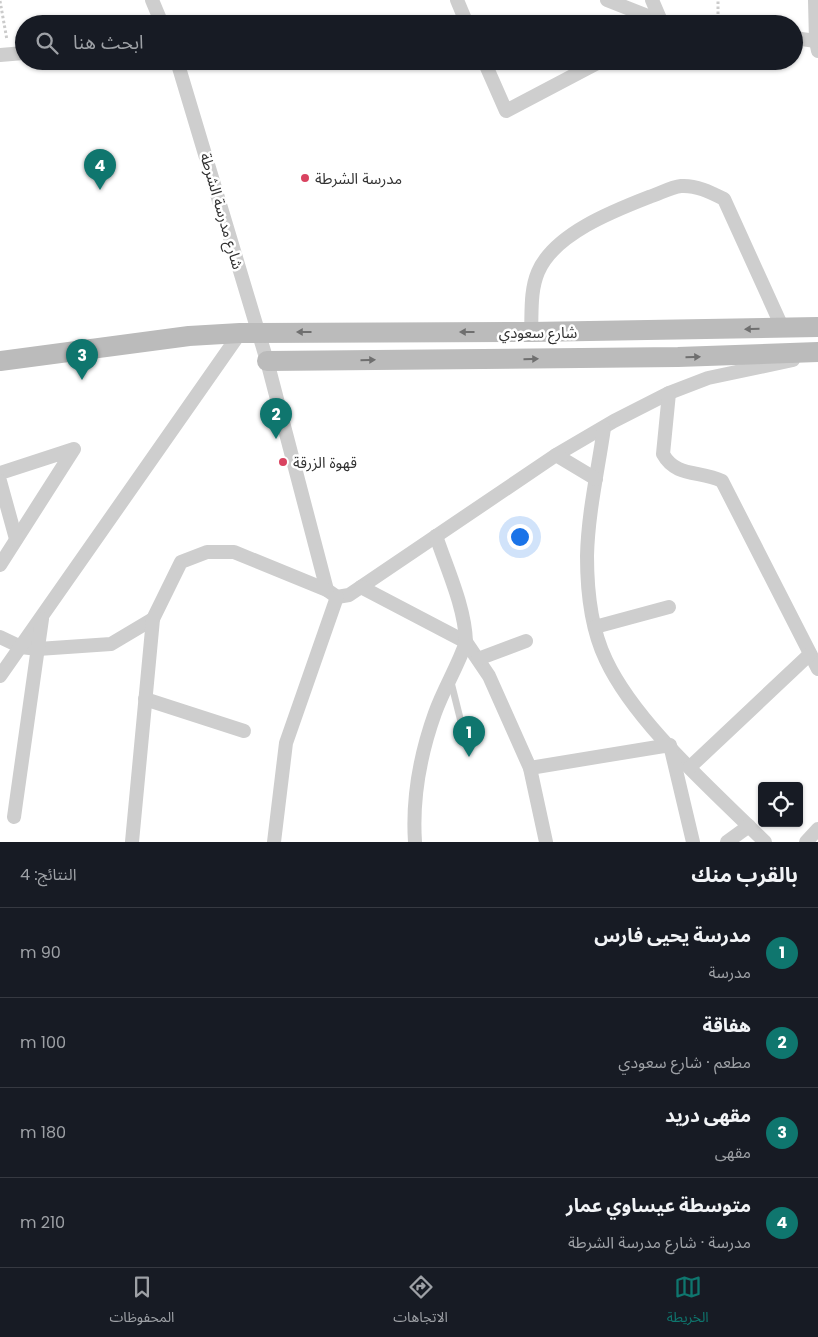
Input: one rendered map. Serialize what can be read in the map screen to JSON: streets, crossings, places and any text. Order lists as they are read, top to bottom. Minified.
{"streets":{"main road":["شارع سعودي"],"street":["شارع مدرسة الشرطة"]},"crossings":[["شارع مدرسة الشرطة","شارع سعودي"]],"places":["مدرسة الشرطة","قهوة الزرقة"],"page":{"search":"ابحث هنا","pins":["4","3","2","1"],"heading":["بالقرب منك","النتائج: 4"],"list":[{"mark":"1","name":"مدرسة يحيى فارس","note":"مدرسة","value":"90 m"},{"mark":"2","name":"هفاقة","note":"مطعم · شارع سعودي","value":"100 m"},{"mark":"3","name":"مقهى دريد","note":"مقهى","value":"180 m"},{"mark":"4","name":"متوسطة عيساوي عمار","note":"مدرسة · شارع مدرسة الشرطة","value":"210 m"}],"nav":["الخريطة","الاتجاهات","المحفوظات"]}}
